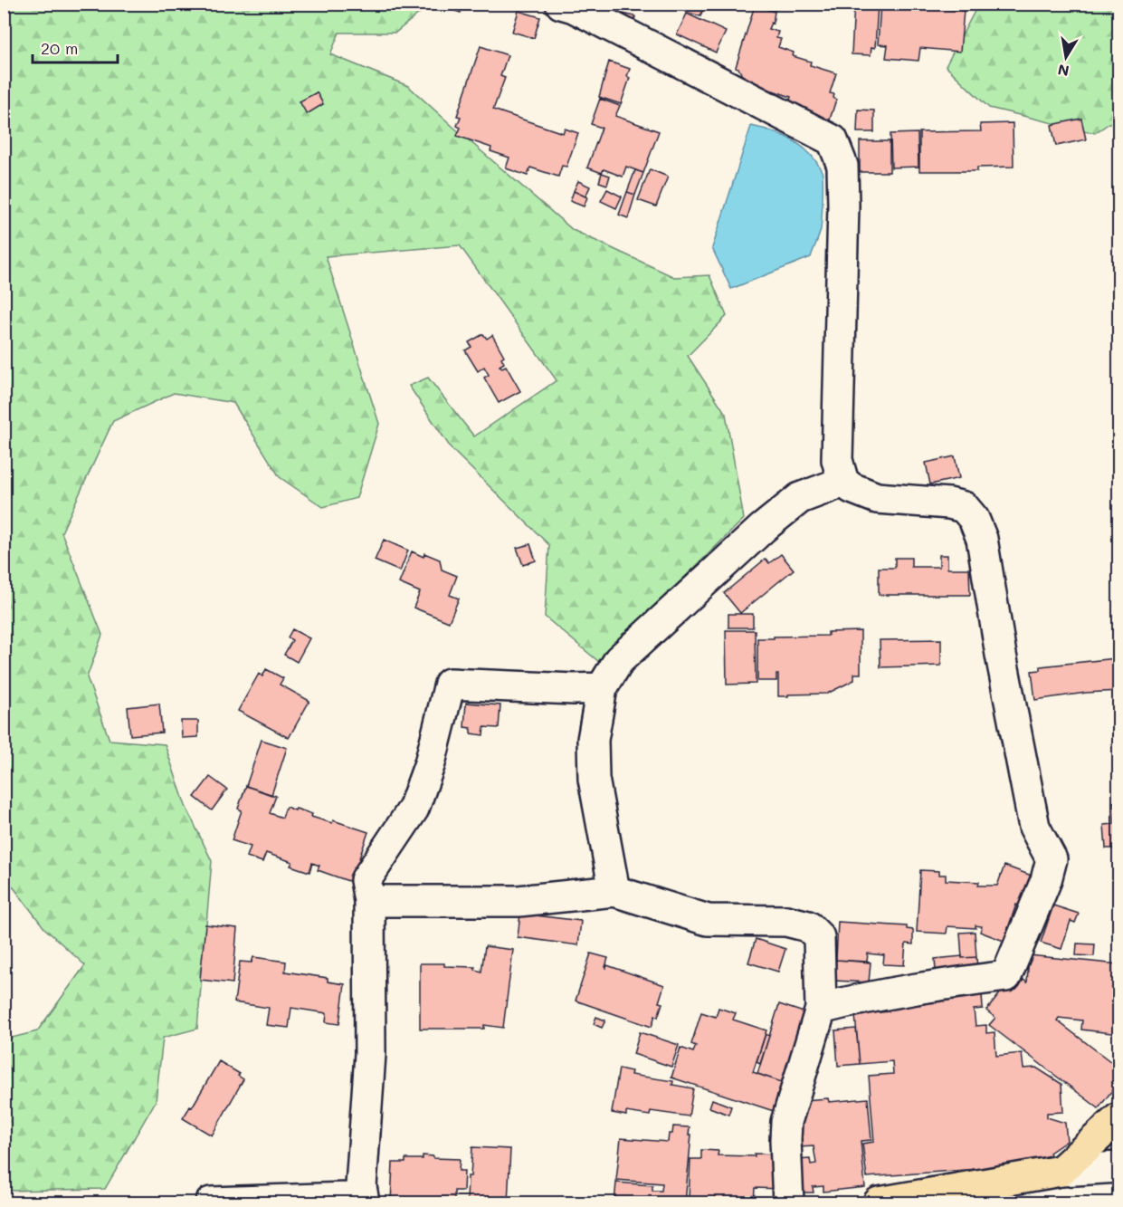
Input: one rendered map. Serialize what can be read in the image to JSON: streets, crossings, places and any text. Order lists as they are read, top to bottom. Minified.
{"scale_bar":"20 m","north":"bottom"}
